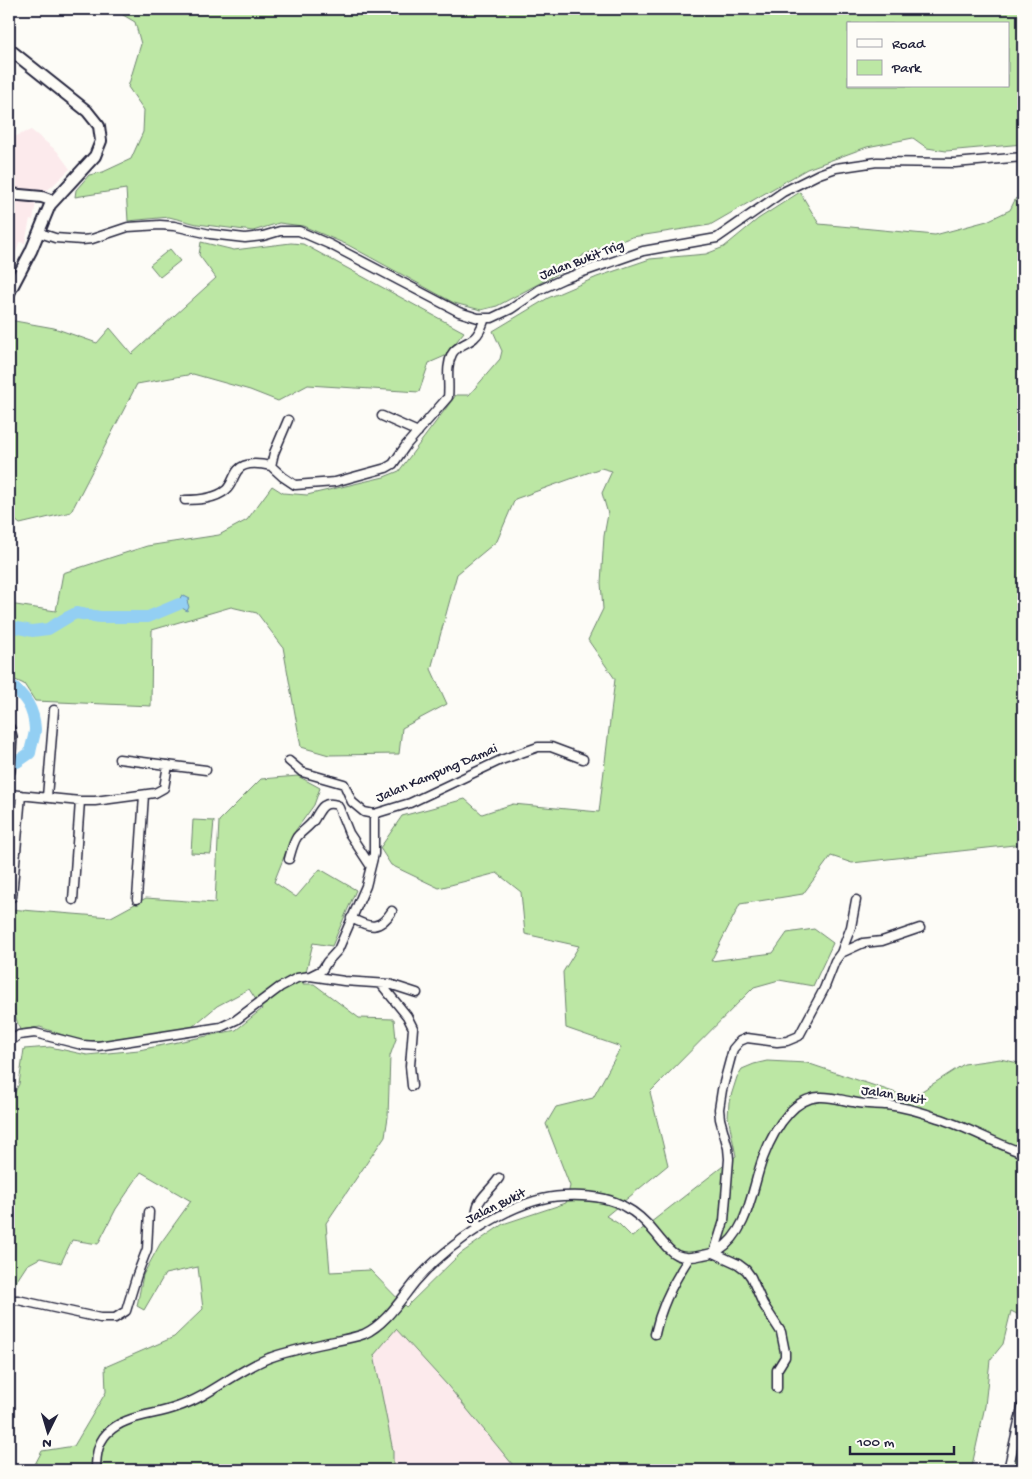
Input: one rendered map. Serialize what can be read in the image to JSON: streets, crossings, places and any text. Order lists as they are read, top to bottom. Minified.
{"streets":{"street":["Jalan Bukit Trig","Jalan Kampung Damai","Jalan Bukit"]},"legend":["Road","Park"],"scale_bar":"100 m","north":"bottom"}
